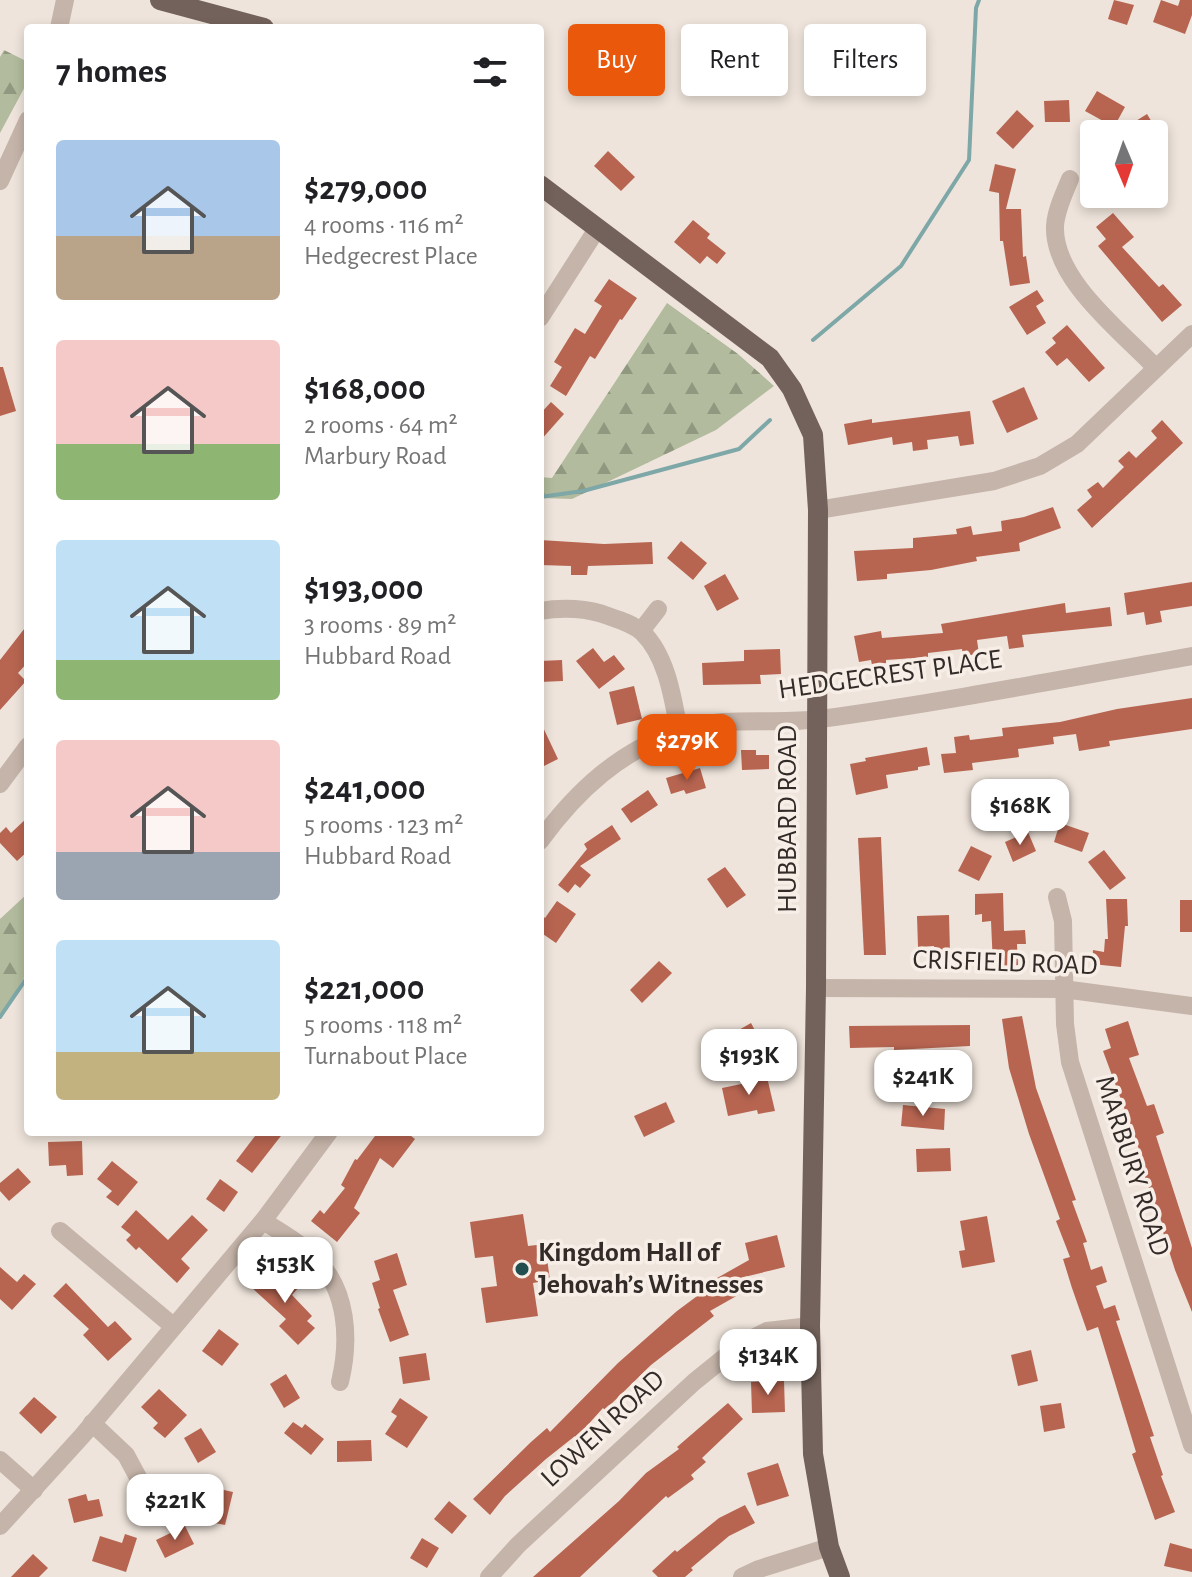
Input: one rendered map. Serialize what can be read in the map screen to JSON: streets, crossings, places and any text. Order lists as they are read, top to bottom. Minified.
{"streets":{"main road":["HUBBARD ROAD"],"street":["HEDGECREST PLACE","CRISFIELD ROAD","MARBURY ROAD","LOWEN ROAD"]},"crossings":[["HEDGECREST PLACE","HUBBARD ROAD"],["HUBBARD ROAD","CRISFIELD ROAD"],["HUBBARD ROAD","LOWEN ROAD"],["CRISFIELD ROAD","MARBURY ROAD"]],"places":["Kingdom Hall of Jehovah’s Witnesses"],"north":"bottom","page":{"chip":["Buy","Rent","Filters"],"heading":"7 homes","list":[{"name":"$279,000","note":"4 rooms · 116 m² · Hedgecrest Place"},{"name":"$168,000","note":"2 rooms · 64 m² · Marbury Road"},{"name":"$193,000","note":"3 rooms · 89 m² · Hubbard Road"},{"name":"$241,000","note":"5 rooms · 123 m² · Hubbard Road"},{"name":"$221,000","note":"5 rooms · 118 m² · Turnabout Place"}],"price":["$279K","$168K","$193K","$241K","$153K","$134K","$221K"]}}
